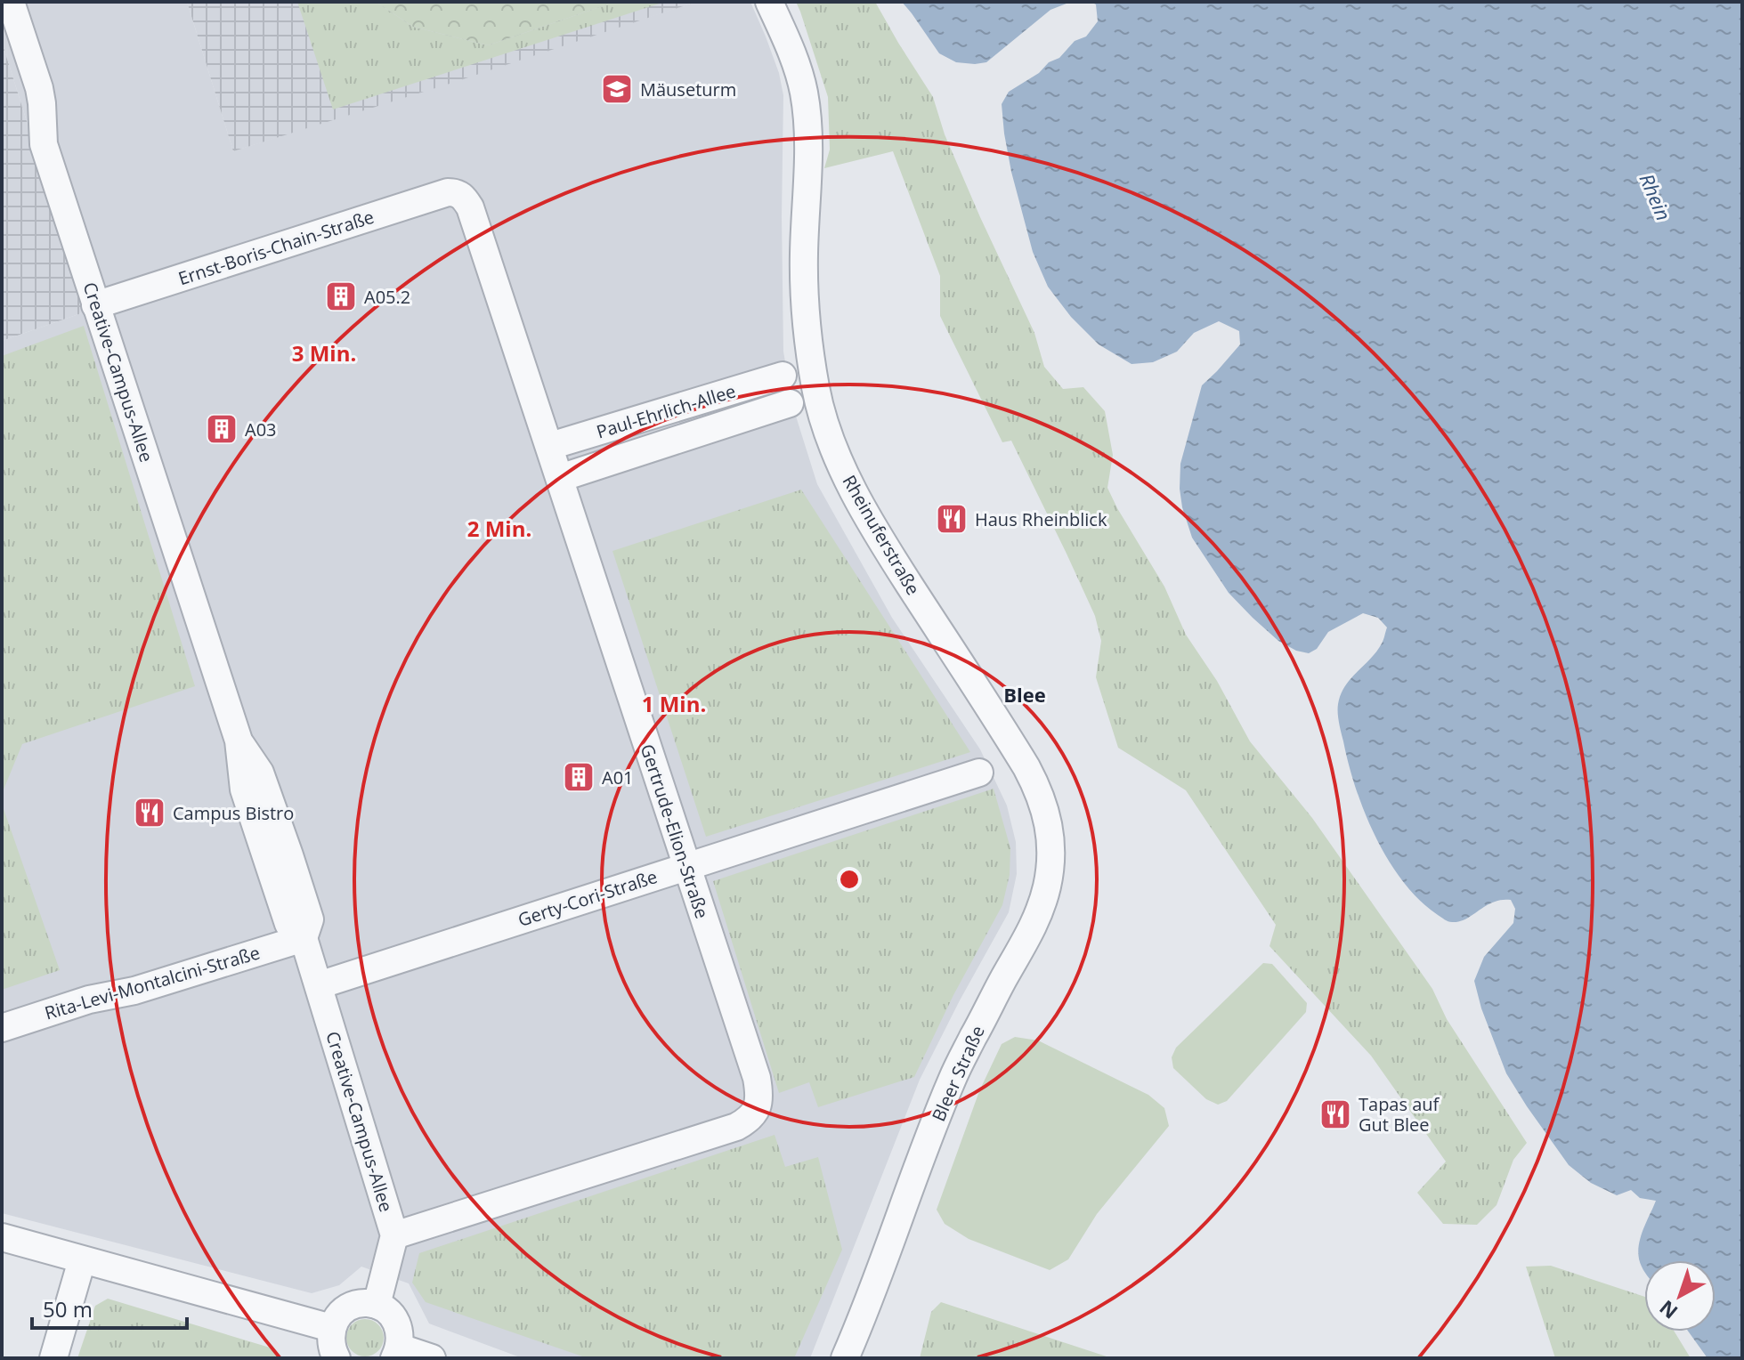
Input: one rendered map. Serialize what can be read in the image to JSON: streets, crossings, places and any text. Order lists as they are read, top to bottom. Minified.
{"streets":{"street":["Ernst-Boris-Chain-Straße","Creative-Campus-Allee","Paul-Ehrlich-Allee","Rheinuferstraße","Gertrude-Elion-Straße","Gerty-Cori-Straße","Rita-Levi-Montalcini-Straße","Bleer Straße"]},"crossings":[["Ernst-Boris-Chain-Straße","Creative-Campus-Allee"],["Ernst-Boris-Chain-Straße","Gertrude-Elion-Straße"],["Creative-Campus-Allee","Gertrude-Elion-Straße"],["Creative-Campus-Allee","Gerty-Cori-Straße"],["Creative-Campus-Allee","Rita-Levi-Montalcini-Straße"],["Paul-Ehrlich-Allee","Gertrude-Elion-Straße"],["Rheinuferstraße","Bleer Straße"],["Gertrude-Elion-Straße","Gerty-Cori-Straße"]],"districts":["Blee"],"water":["Rhein"],"places":{"school or university":["Mäuseturm"],"building":["A05.2","A03","A01"],"restaurant":["Haus Rheinblick","Campus Bistro","Tapas auf Gut Blee"]},"scale_bar":"50 m","north":"bottom left","rings":["3 Min.","2 Min.","1 Min."]}
